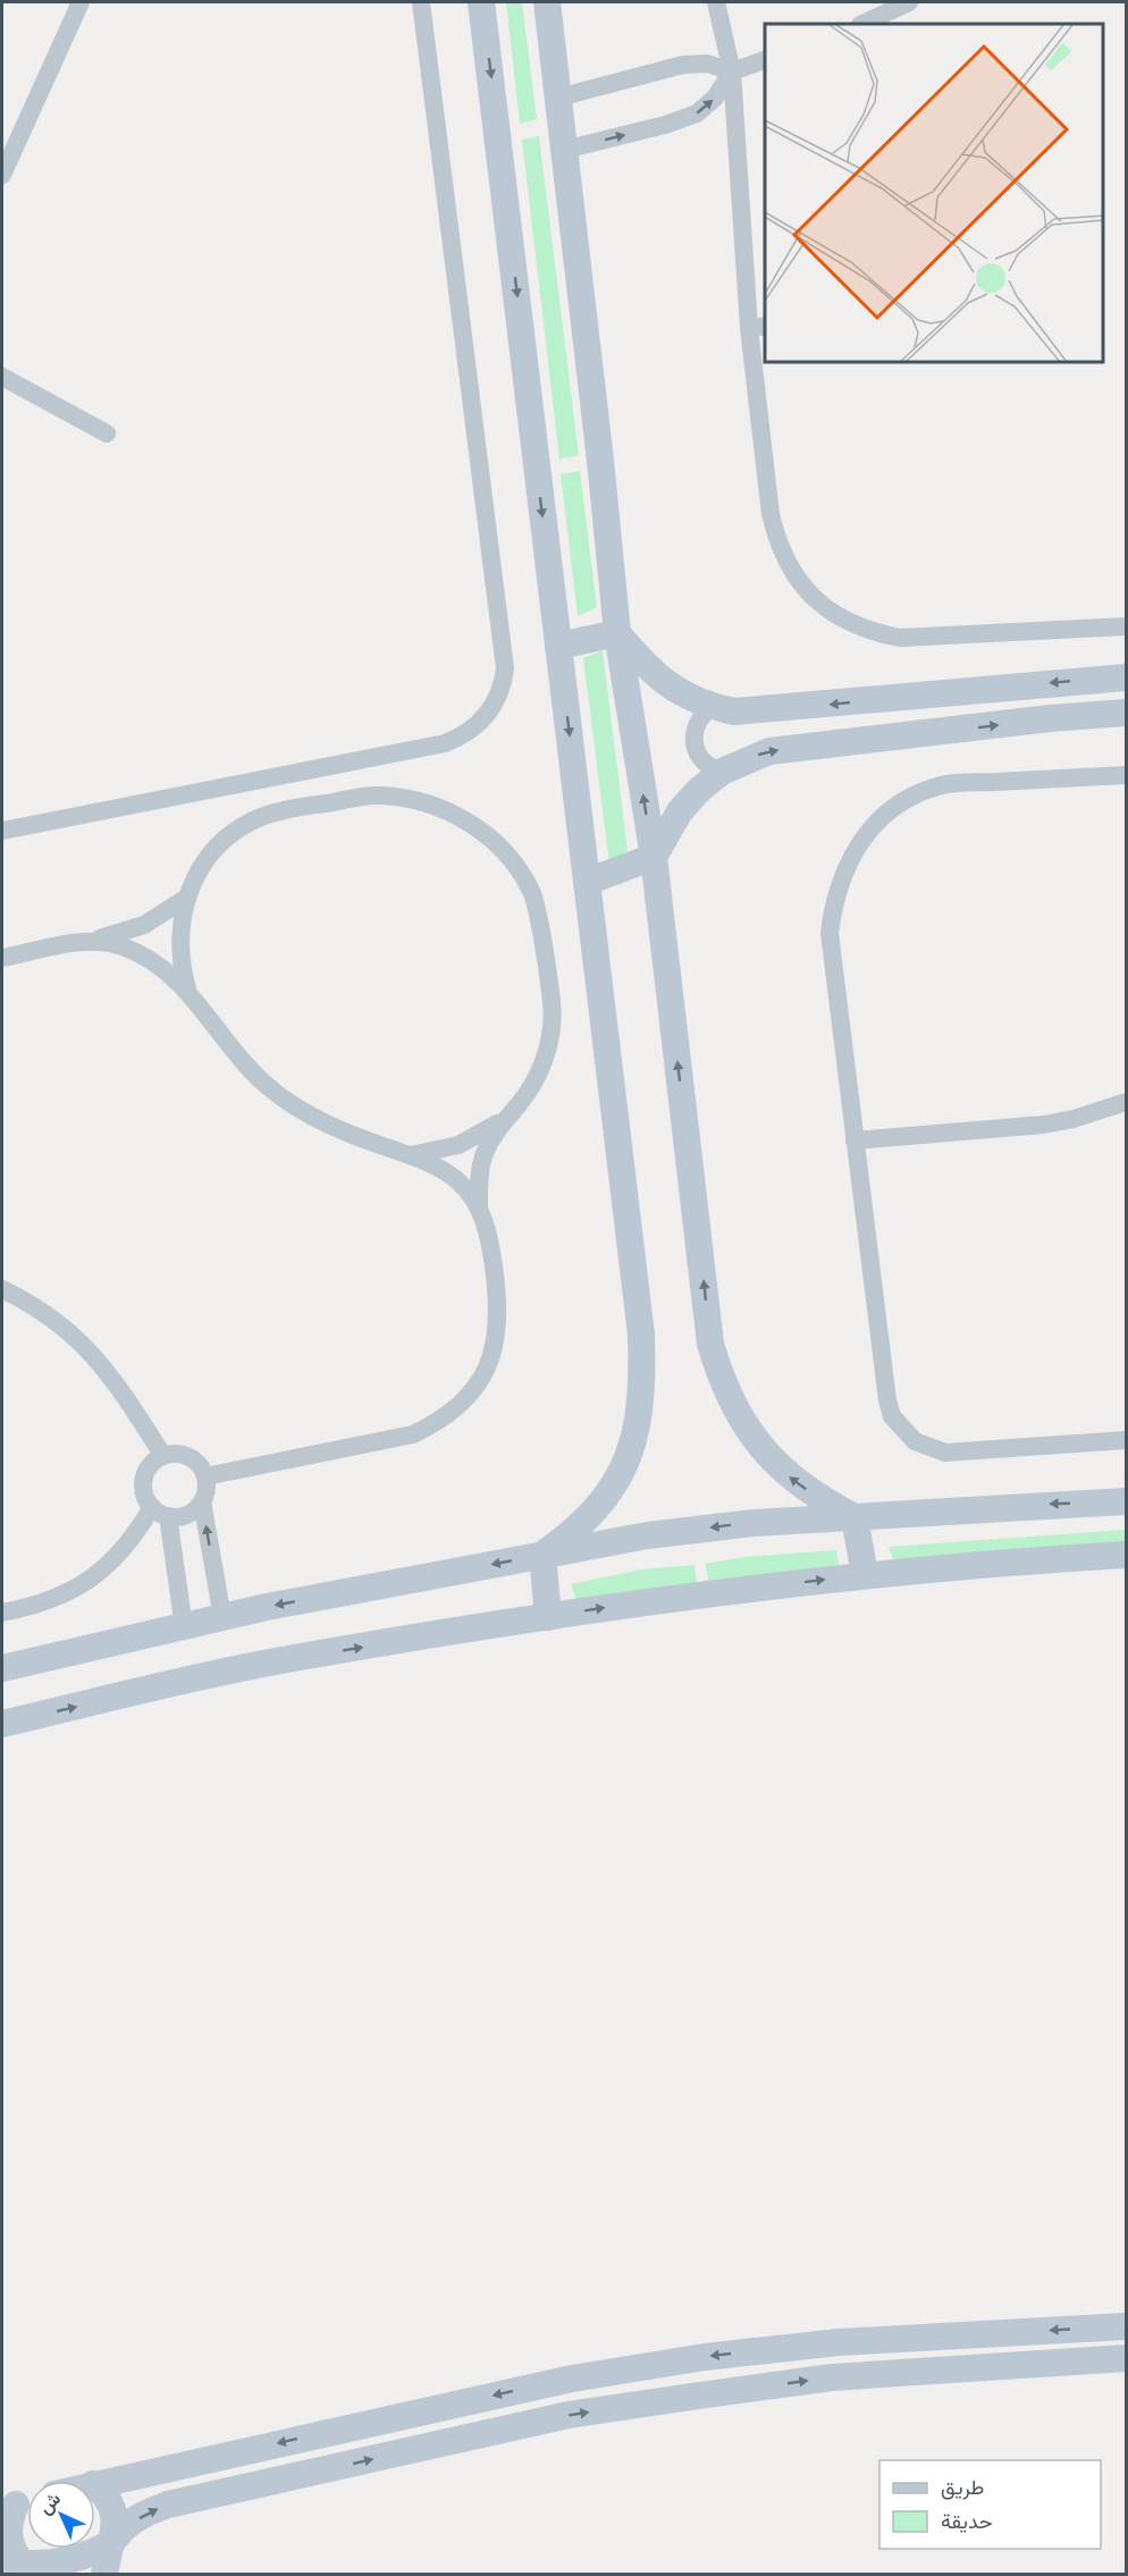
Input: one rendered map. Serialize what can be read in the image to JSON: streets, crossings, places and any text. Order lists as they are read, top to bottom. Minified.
{"legend":["طريق","حديقة"],"north":"top left"}
